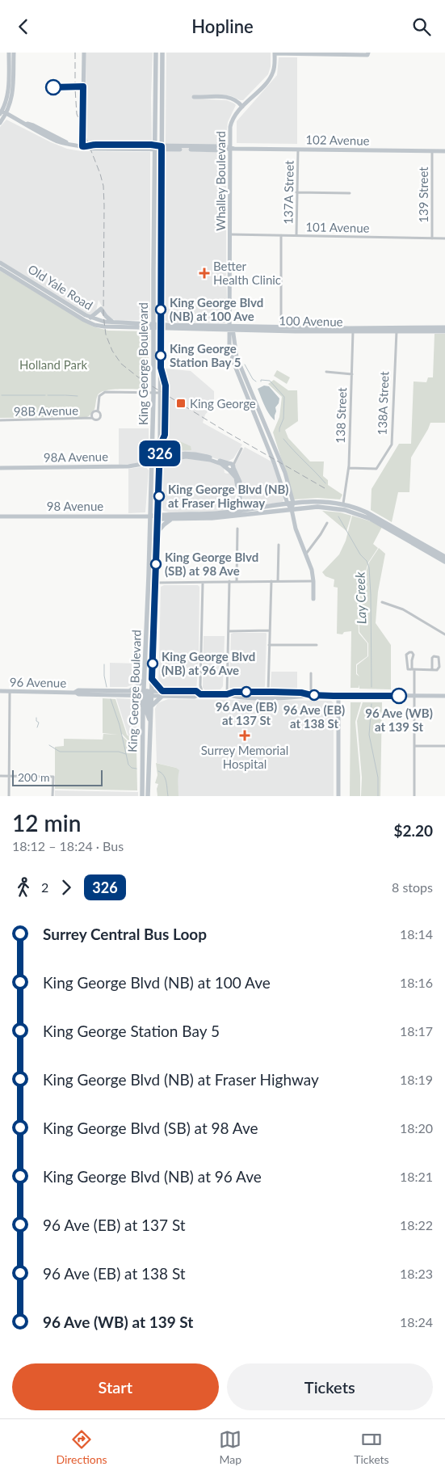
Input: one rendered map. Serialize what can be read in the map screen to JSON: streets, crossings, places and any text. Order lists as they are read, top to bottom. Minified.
{"streets":{"main road":["102 Avenue","Whalley Boulevard","Old Yale Road","100 Avenue","King George Boulevard","98A Avenue","98 Avenue","96 Avenue"],"street":["137A Street","139 Street","101 Avenue","138A Street","98B Avenue","138 Street"]},"crossings":[["102 Avenue","Whalley Boulevard"],["102 Avenue","137A Street"],["102 Avenue","139 Street"],["102 Avenue","King George Boulevard"],["Whalley Boulevard","101 Avenue"],["Whalley Boulevard","100 Avenue"],["137A Street","101 Avenue"],["137A Street","100 Avenue"],["139 Street","101 Avenue"],["Old Yale Road","100 Avenue"],["Old Yale Road","King George Boulevard"],["100 Avenue","King George Boulevard"],["100 Avenue","138A Street"],["100 Avenue","138 Street"],["King George Boulevard","98A Avenue"],["King George Boulevard","98 Avenue"],["King George Boulevard","96 Avenue"],["138A Street","138 Street"]],"water":["Lay Creek"],"parks":["Holland Park"],"places":{"health":["Better Health Clinic","Surrey Memorial Hospital"],"other":["King George Blvd (NB) at 100 Ave","King George Station Bay 5","King George Blvd (NB) at Fraser Highway","King George Blvd (SB) at 98 Ave","King George Blvd (NB) at 96 Ave","96 Ave (EB) at 137 St","96 Ave (EB) at 138 St","96 Ave (WB) at 139 St"],"transit":["King George"]},"lines":["bus line 326"],"scale_bar":"200 m","page":{"header":"Hopline","on_map":"326","scale":"200 m","heading":["12 min","18:12 – 18:24 · Bus","$2.20"],"legs":["2","326","8 stops"],"list":[{"name":"Surrey Central Bus Loop","value":"18:14"},{"name":"King George Blvd (NB) at 100 Ave","value":"18:16"},{"name":"King George Station Bay 5","value":"18:17"},{"name":"King George Blvd (NB) at Fraser Highway","value":"18:19"},{"name":"King George Blvd (SB) at 98 Ave","value":"18:20"},{"name":"King George Blvd (NB) at 96 Ave","value":"18:21"},{"name":"96 Ave (EB) at 137 St","value":"18:22"},{"name":"96 Ave (EB) at 138 St","value":"18:23"},{"name":"96 Ave (WB) at 139 St","value":"18:24"}],"buttons":["Start","Tickets"],"tabs":["Directions","Map","Tickets"]}}
